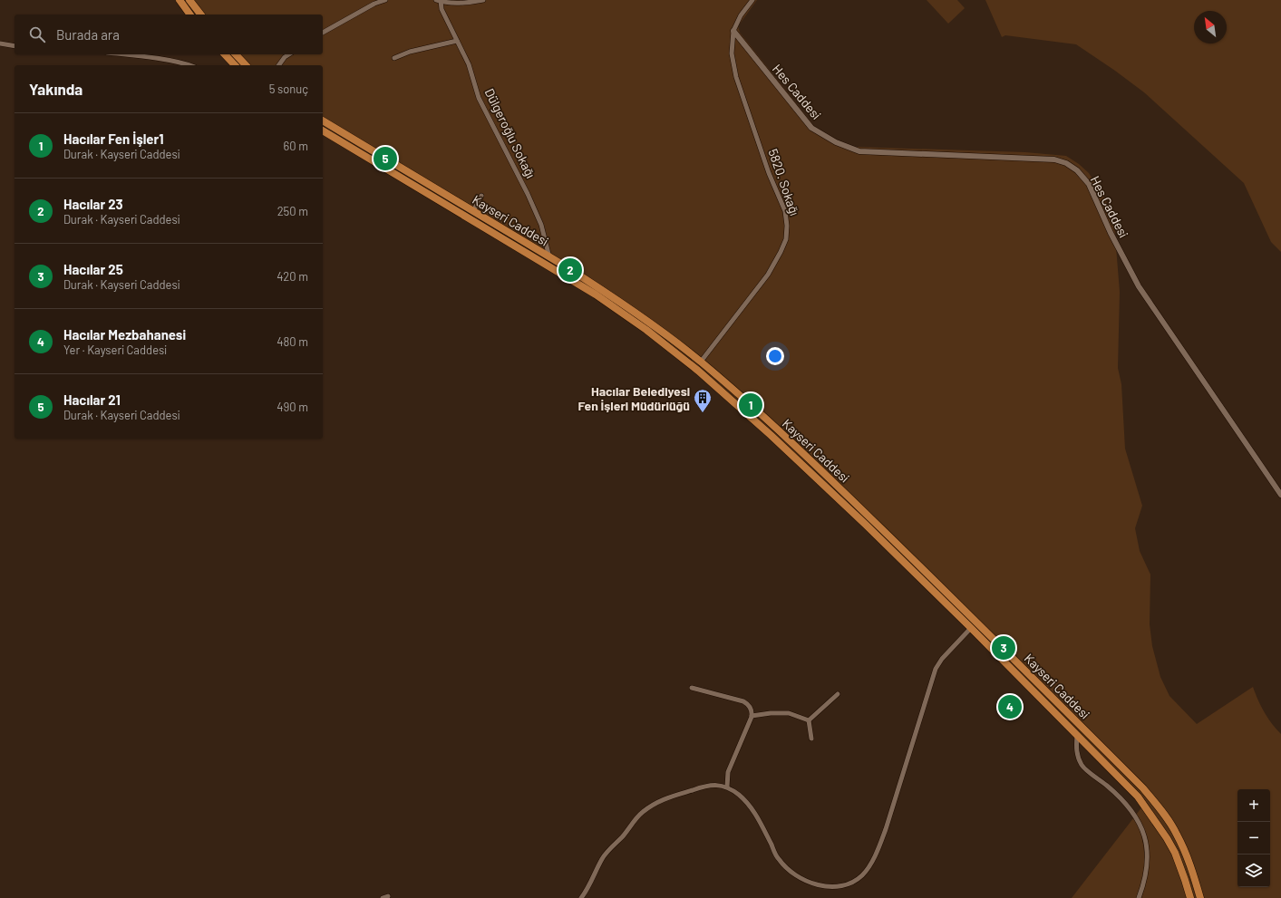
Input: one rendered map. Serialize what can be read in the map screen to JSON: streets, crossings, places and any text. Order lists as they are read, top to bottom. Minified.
{"streets":{"main road":["Kayseri Caddesi"],"street":["Hes Caddesi","Dülgeroğlu Sokağı","5820. Sokağı"]},"crossings":[["Hes Caddesi","5820. Sokağı"],["Dülgeroğlu Sokağı","Kayseri Caddesi"],["5820. Sokağı","Kayseri Caddesi"]],"places":{"building":["Hacılar Belediyesi Fen İşleri Müdürlüğü"]},"north":"top left","page":{"search":"Burada ara","heading":["Yakında","5 sonuç"],"list":[{"mark":"1","name":"Hacılar Fen İşler1","note":"Durak · Kayseri Caddesi","value":"60 m"},{"mark":"2","name":"Hacılar 23","note":"Durak · Kayseri Caddesi","value":"250 m"},{"mark":"3","name":"Hacılar 25","note":"Durak · Kayseri Caddesi","value":"420 m"},{"mark":"4","name":"Hacılar Mezbahanesi","note":"Yer · Kayseri Caddesi","value":"480 m"},{"mark":"5","name":"Hacılar 21","note":"Durak · Kayseri Caddesi","value":"490 m"}],"pins":["5","2","1","3","4"],"map_buttons":["+","−"]}}
